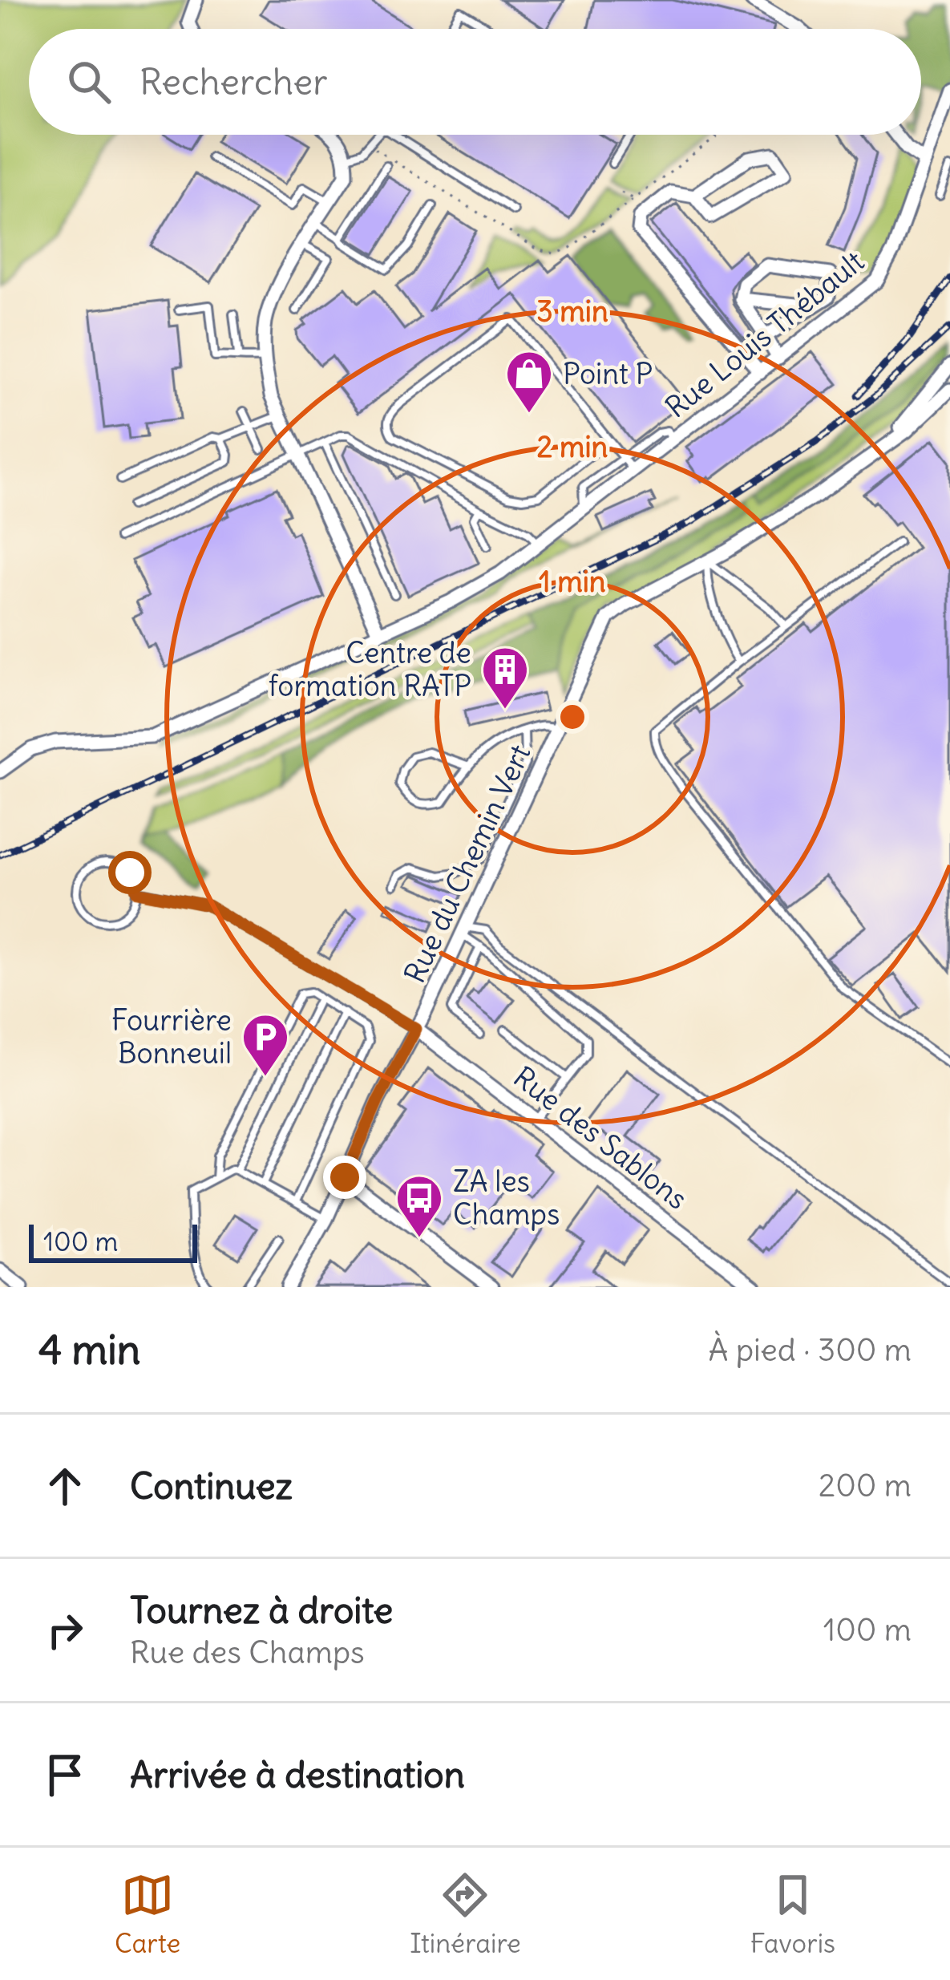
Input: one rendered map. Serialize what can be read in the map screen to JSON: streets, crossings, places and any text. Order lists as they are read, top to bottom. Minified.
{"streets":{"street":["Rue Louis Thébault","Rue du Chemin Vert","Rue des Sablons"]},"crossings":[["Rue du Chemin Vert","Rue des Sablons"]],"places":{"shop":["Point P"],"building":["Centre de formation RATP"],"parking":["Fourrière Bonneuil"],"bus stop":["ZA les Champs"]},"scale_bar":"100 m","page":{"search":"Rechercher","scale":"100 m","heading":["4 min","À pied · 300 m"],"list":[["Continuez","200 m"],["Tournez à droite","Rue des Champs","100 m"],"Arrivée à destination"],"nav":["Carte","Itinéraire","Favoris"]},"rings":["3 min","2 min","1 min"]}
